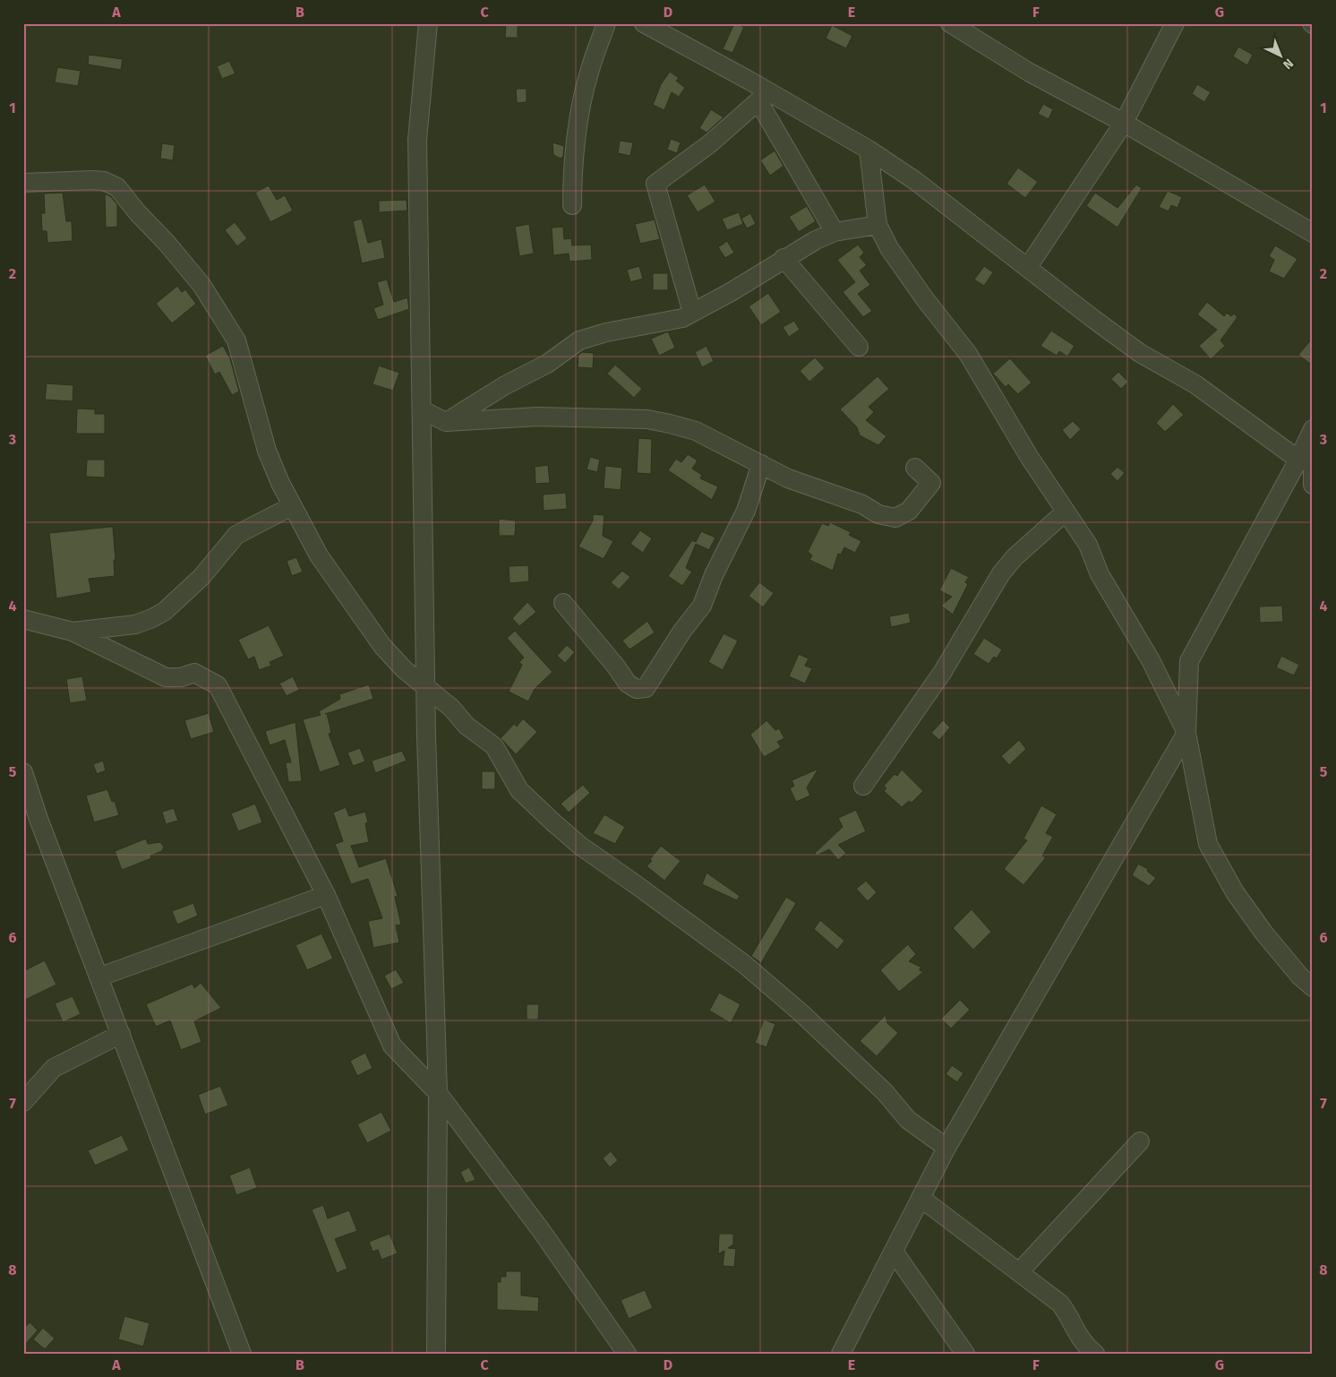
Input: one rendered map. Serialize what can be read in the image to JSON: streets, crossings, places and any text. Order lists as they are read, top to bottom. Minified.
{"north":"bottom right","grid":{"columns":["A","B","C","D","E","F","G"],"rows":["1","2","3","4","5","6","7","8"]}}
